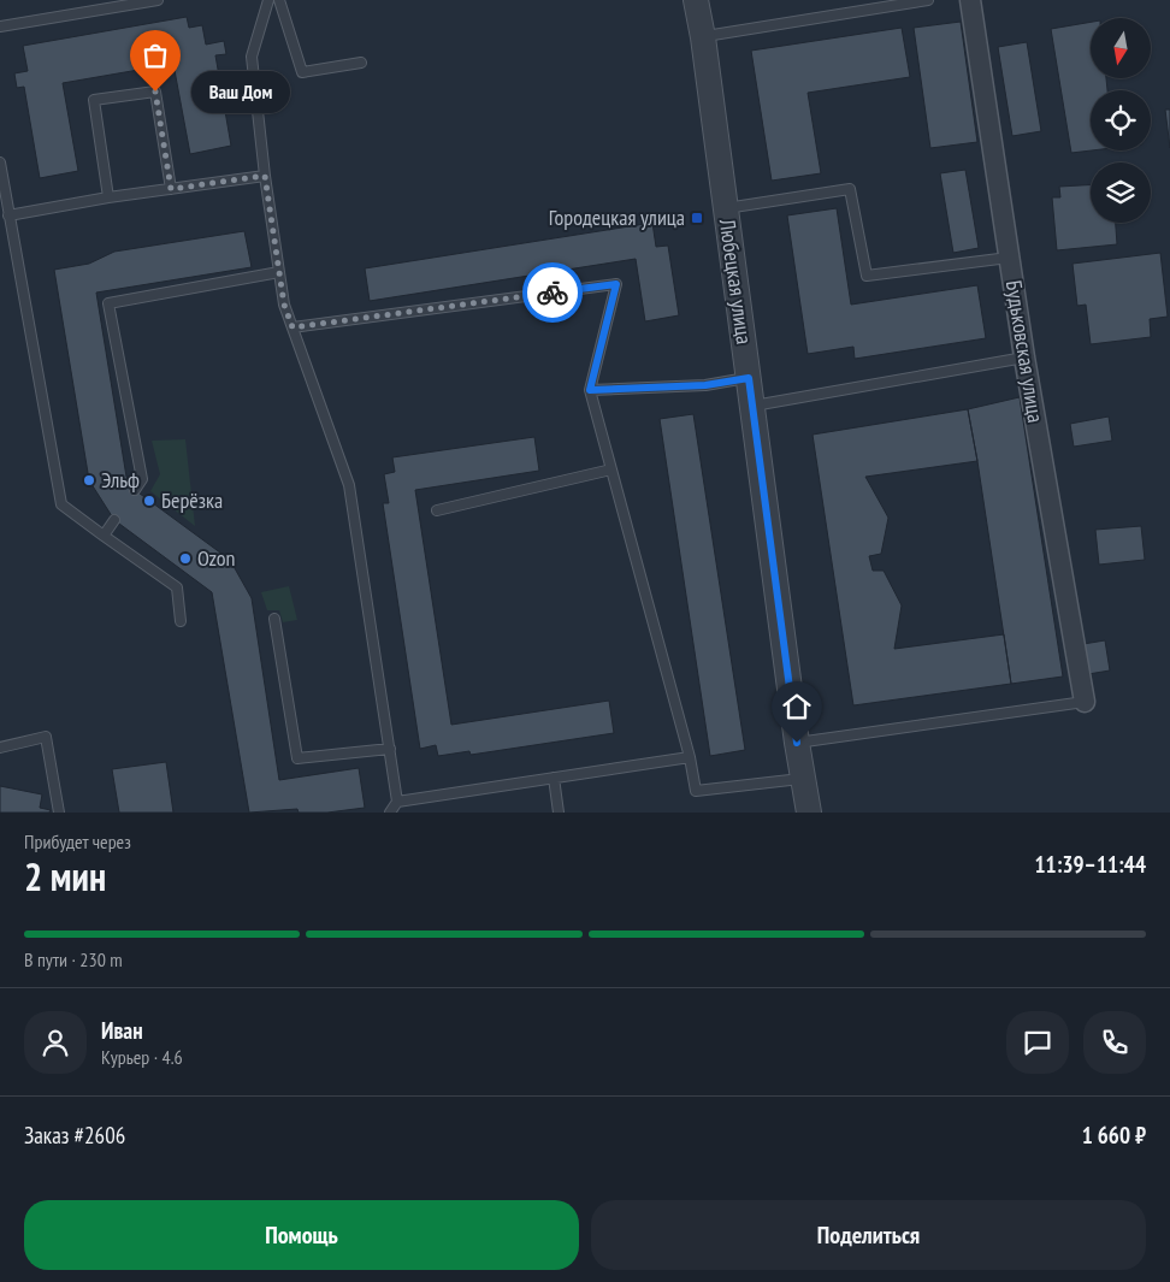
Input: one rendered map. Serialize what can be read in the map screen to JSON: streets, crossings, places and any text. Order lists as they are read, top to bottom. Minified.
{"streets":{"street":["Любецкая улица","Будьковская улица"]},"places":{"other":["Ваш Дом","Эльф","Берёзка","Ozon"],"transit":["Городецкая улица"]},"north":"bottom","page":{"bubble":"Ваш Дом","heading":["2 мин","Прибудет через","11:39–11:44"],"panel":["Иван","Курьер · 4.6","Заказ #2606","1 660 ₽"],"bar":"В пути · 230 m","buttons":["Помощь","Поделиться"]}}
